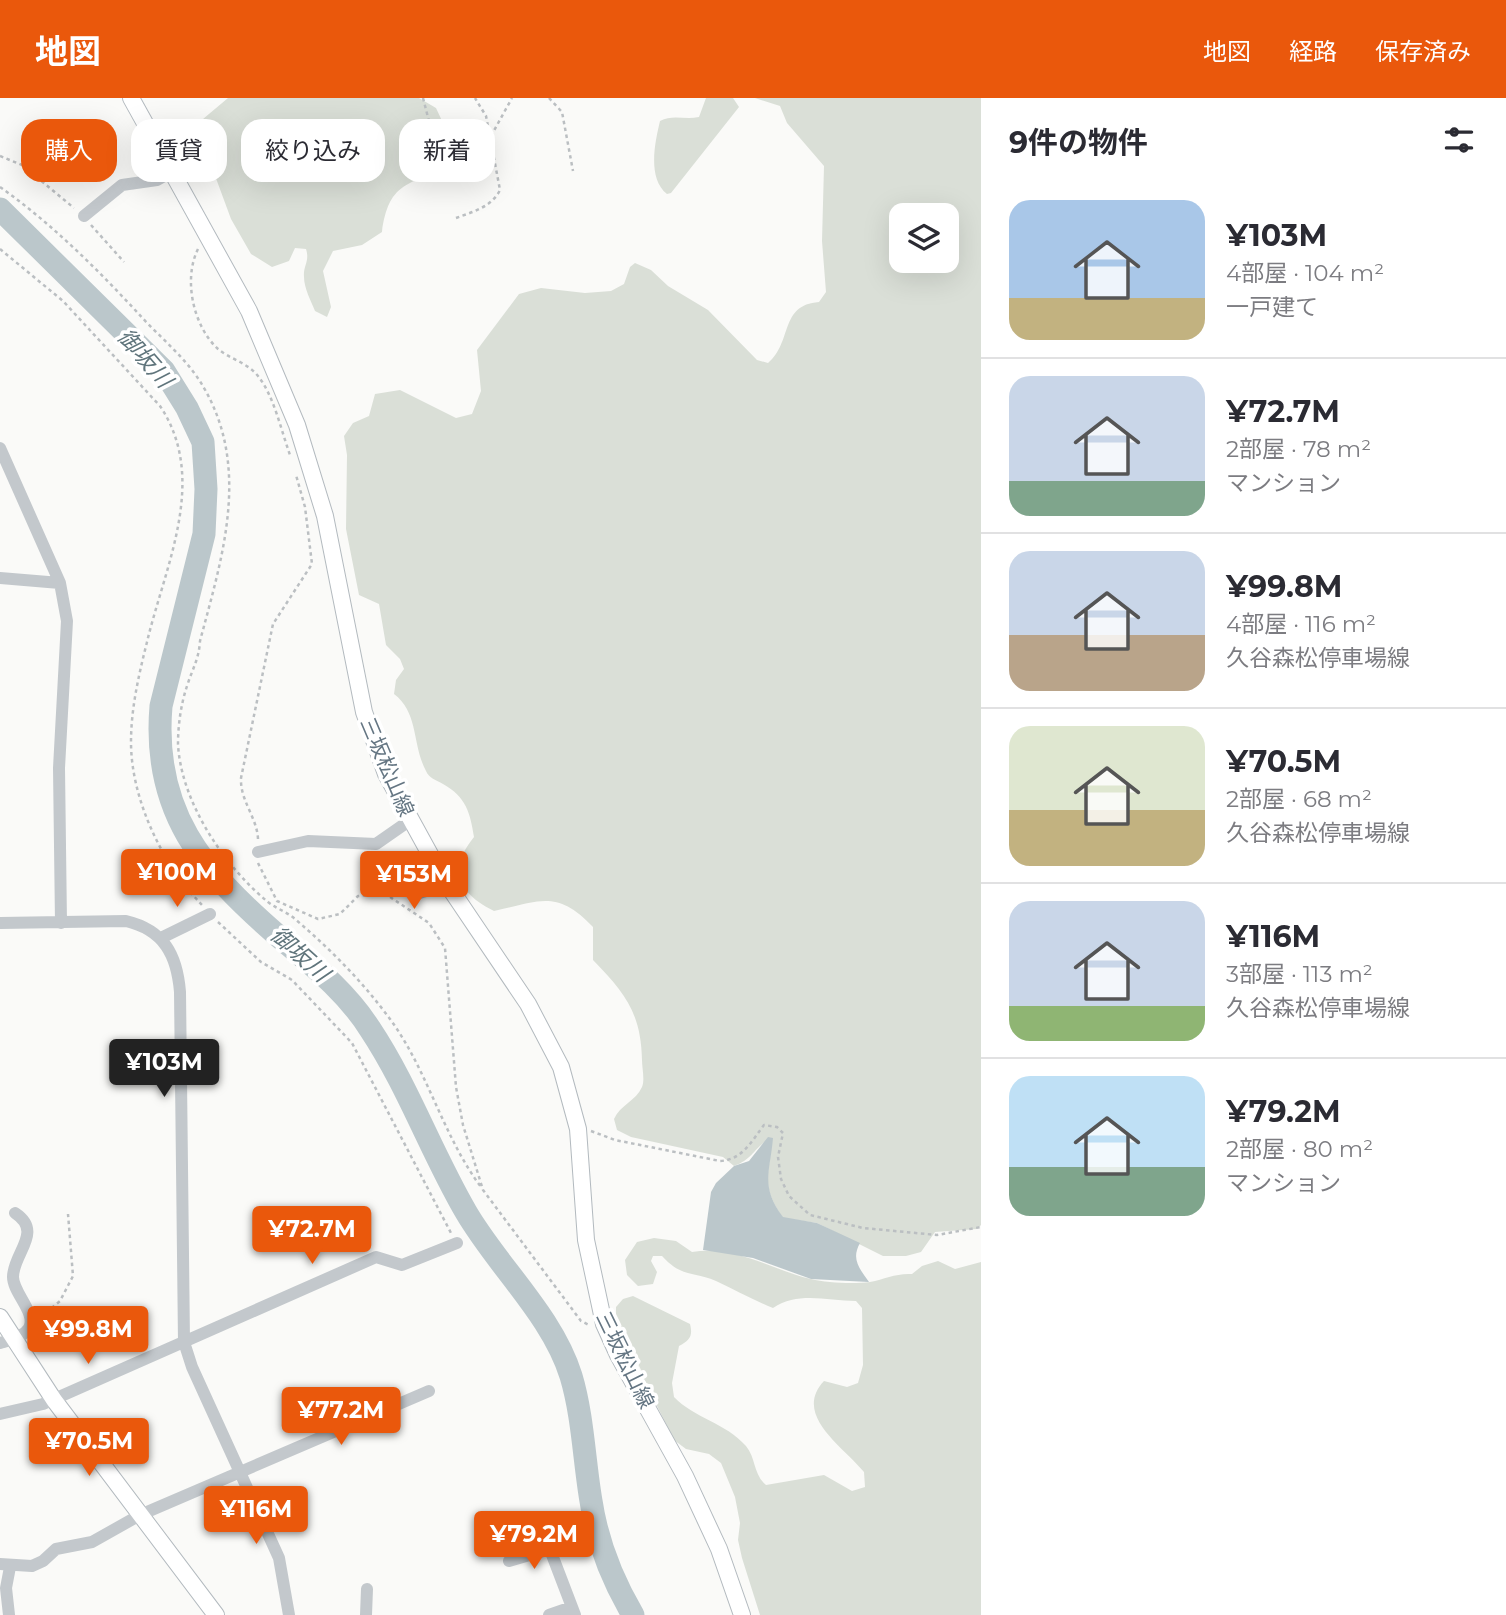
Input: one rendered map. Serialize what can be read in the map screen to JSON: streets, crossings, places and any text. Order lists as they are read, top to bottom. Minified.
{"streets":{"main road":["三坂松山線"]},"water":["御坂川"],"page":{"header":"地図","nav":["地図","経路","保存済み"],"heading":"9件の物件","chip":["購入","賃貸","絞り込み","新着"],"list":[{"name":"¥103M","note":"4部屋 · 104 m² · 一戸建て"},{"name":"¥72.7M","note":"2部屋 · 78 m² · マンション"},{"name":"¥99.8M","note":"4部屋 · 116 m² · 久谷森松停車場線"},{"name":"¥70.5M","note":"2部屋 · 68 m² · 久谷森松停車場線"},{"name":"¥116M","note":"3部屋 · 113 m² · 久谷森松停車場線"},{"name":"¥79.2M","note":"2部屋 · 80 m² · マンション"}],"price":["¥100M","¥153M","¥103M","¥72.7M","¥99.8M","¥77.2M","¥70.5M","¥116M","¥79.2M"]}}
